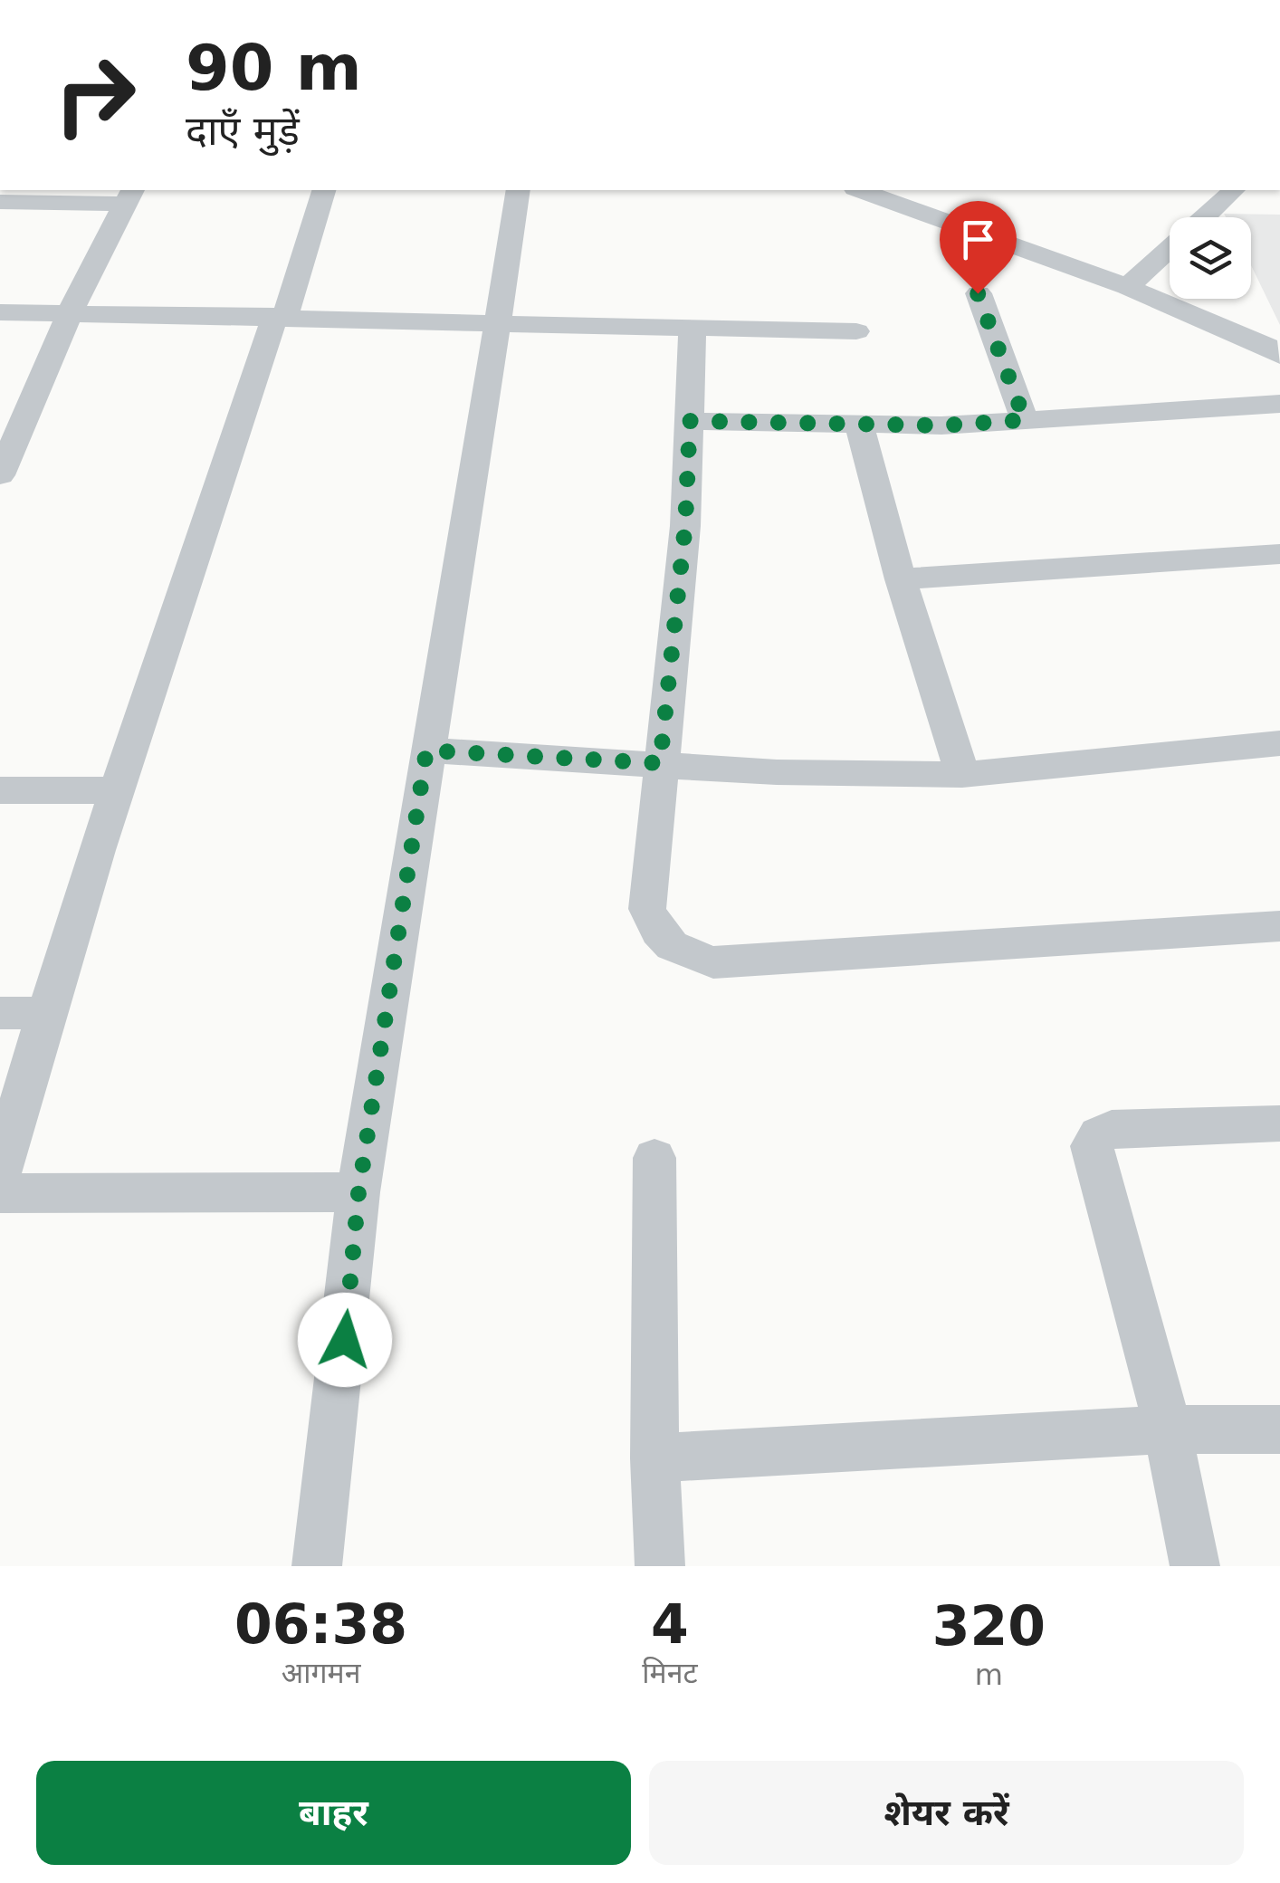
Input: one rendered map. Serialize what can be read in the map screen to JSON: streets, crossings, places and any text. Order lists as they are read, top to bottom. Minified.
{"page":{"turn":["90 m","दाएँ मुड़ें"],"eta":["06:38","आगमन","4","मिनट","320","m"],"buttons":["बाहर","शेयर करें"]}}
